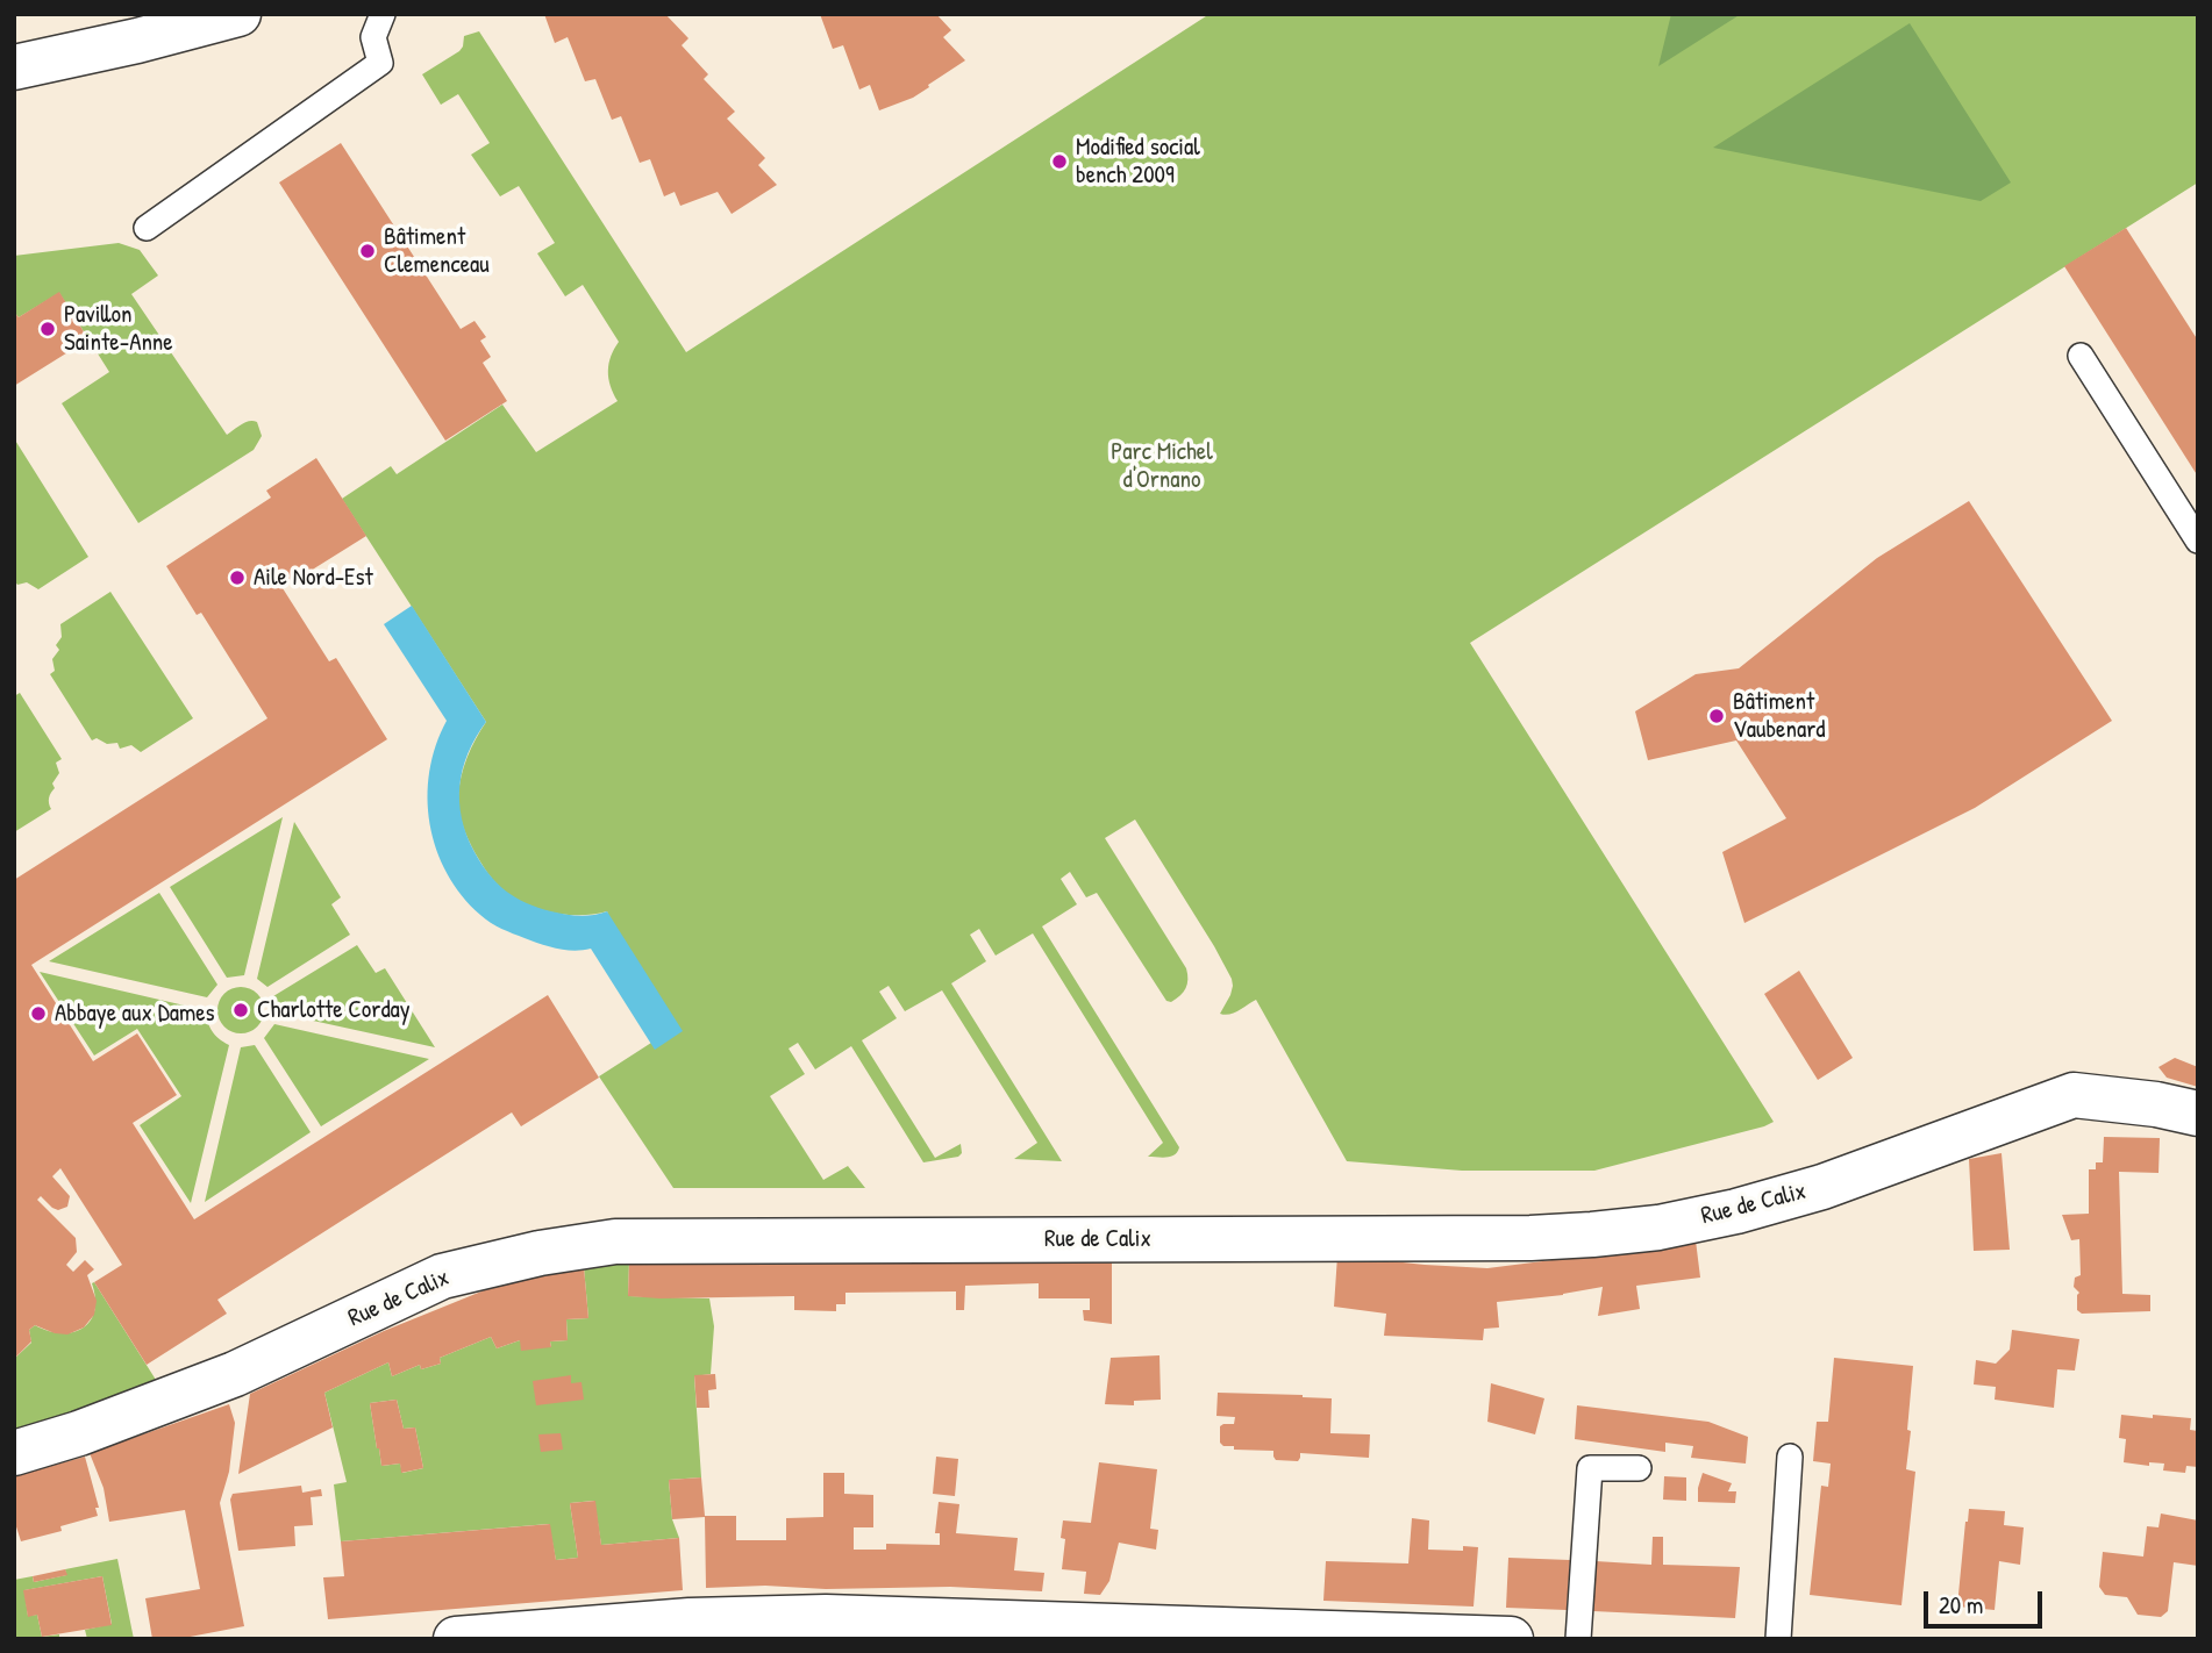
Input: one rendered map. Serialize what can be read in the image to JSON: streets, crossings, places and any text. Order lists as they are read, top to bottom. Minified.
{"streets":{"street":["Rue de Calix"]},"parks":["Parc Michel d'Ornano"],"places":["Modified social bench 2009","Bâtiment Clemenceau","Pavillon Sainte-Anne","Aile Nord-Est","Bâtiment Vaubenard","Charlotte Corday","Abbaye aux Dames"],"scale_bar":"20 m"}
